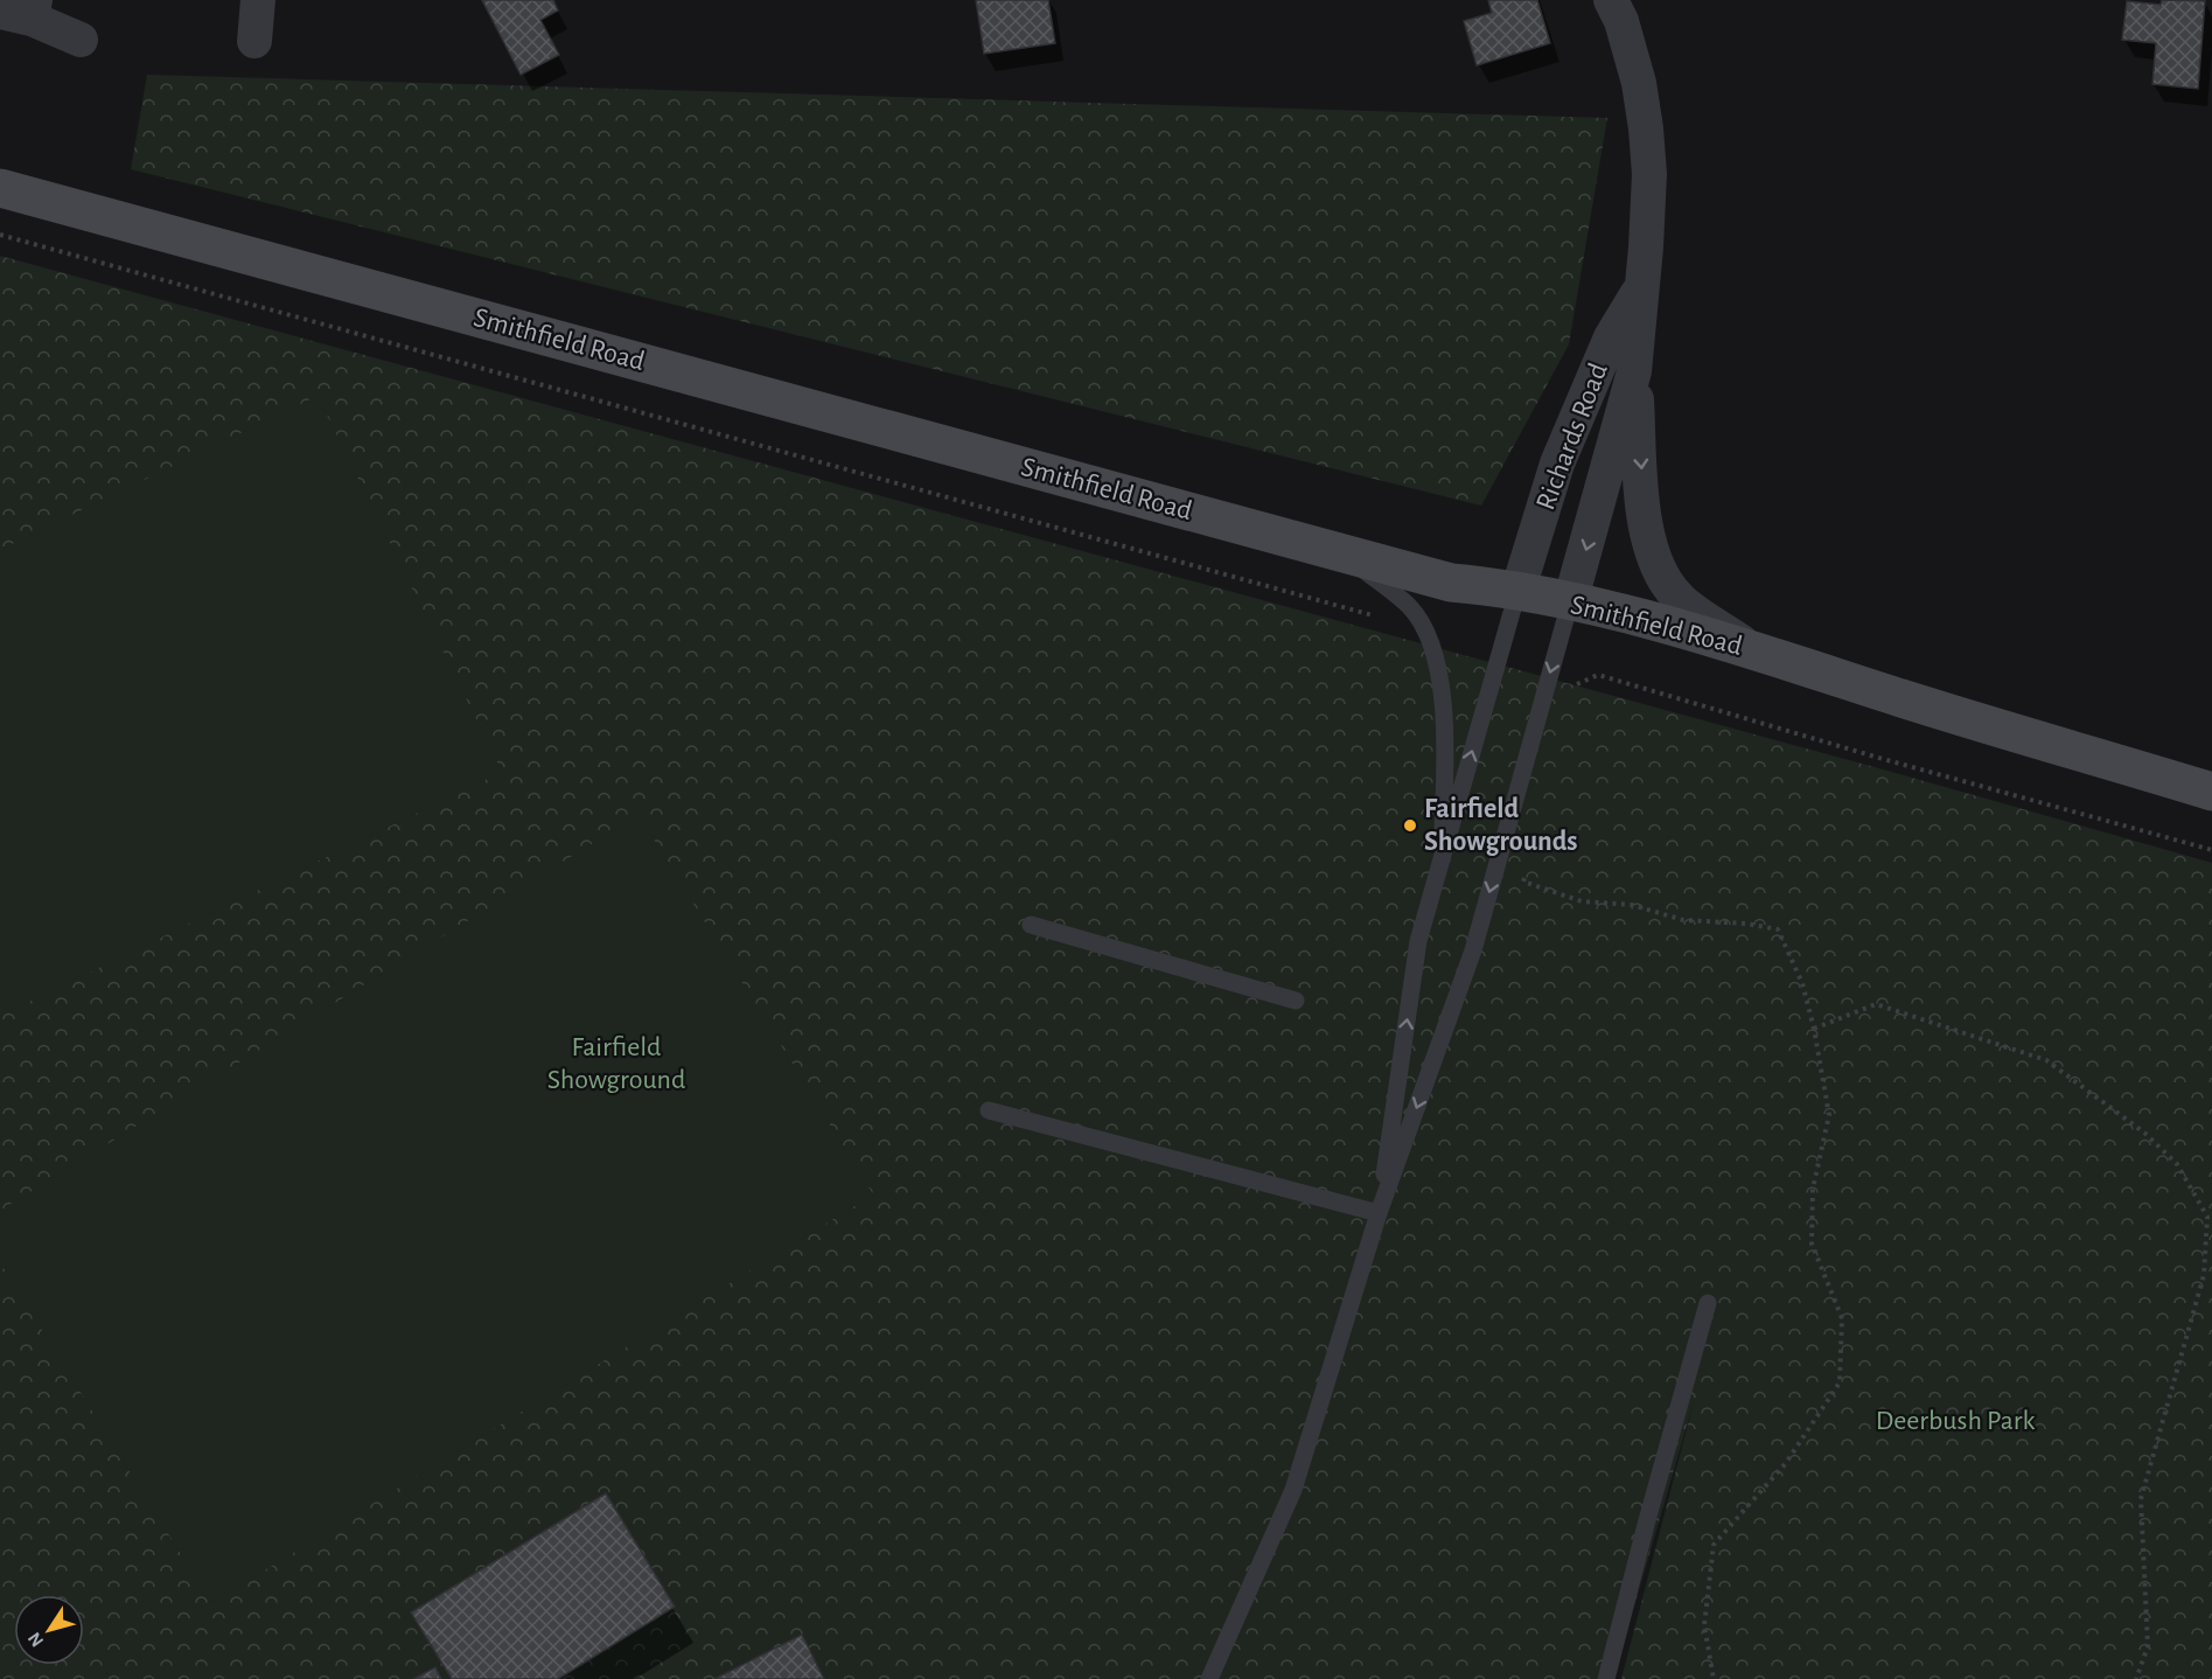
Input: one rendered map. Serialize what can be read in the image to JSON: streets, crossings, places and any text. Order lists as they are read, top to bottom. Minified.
{"streets":{"main road":["Smithfield Road"],"street":["Richards Road"]},"crossings":[["Smithfield Road","Richards Road"]],"one_way":["Richards Road"],"parks":["Fairfield Showground","Deerbush Park"],"places":["Fairfield Showgrounds"],"north":"bottom left"}
